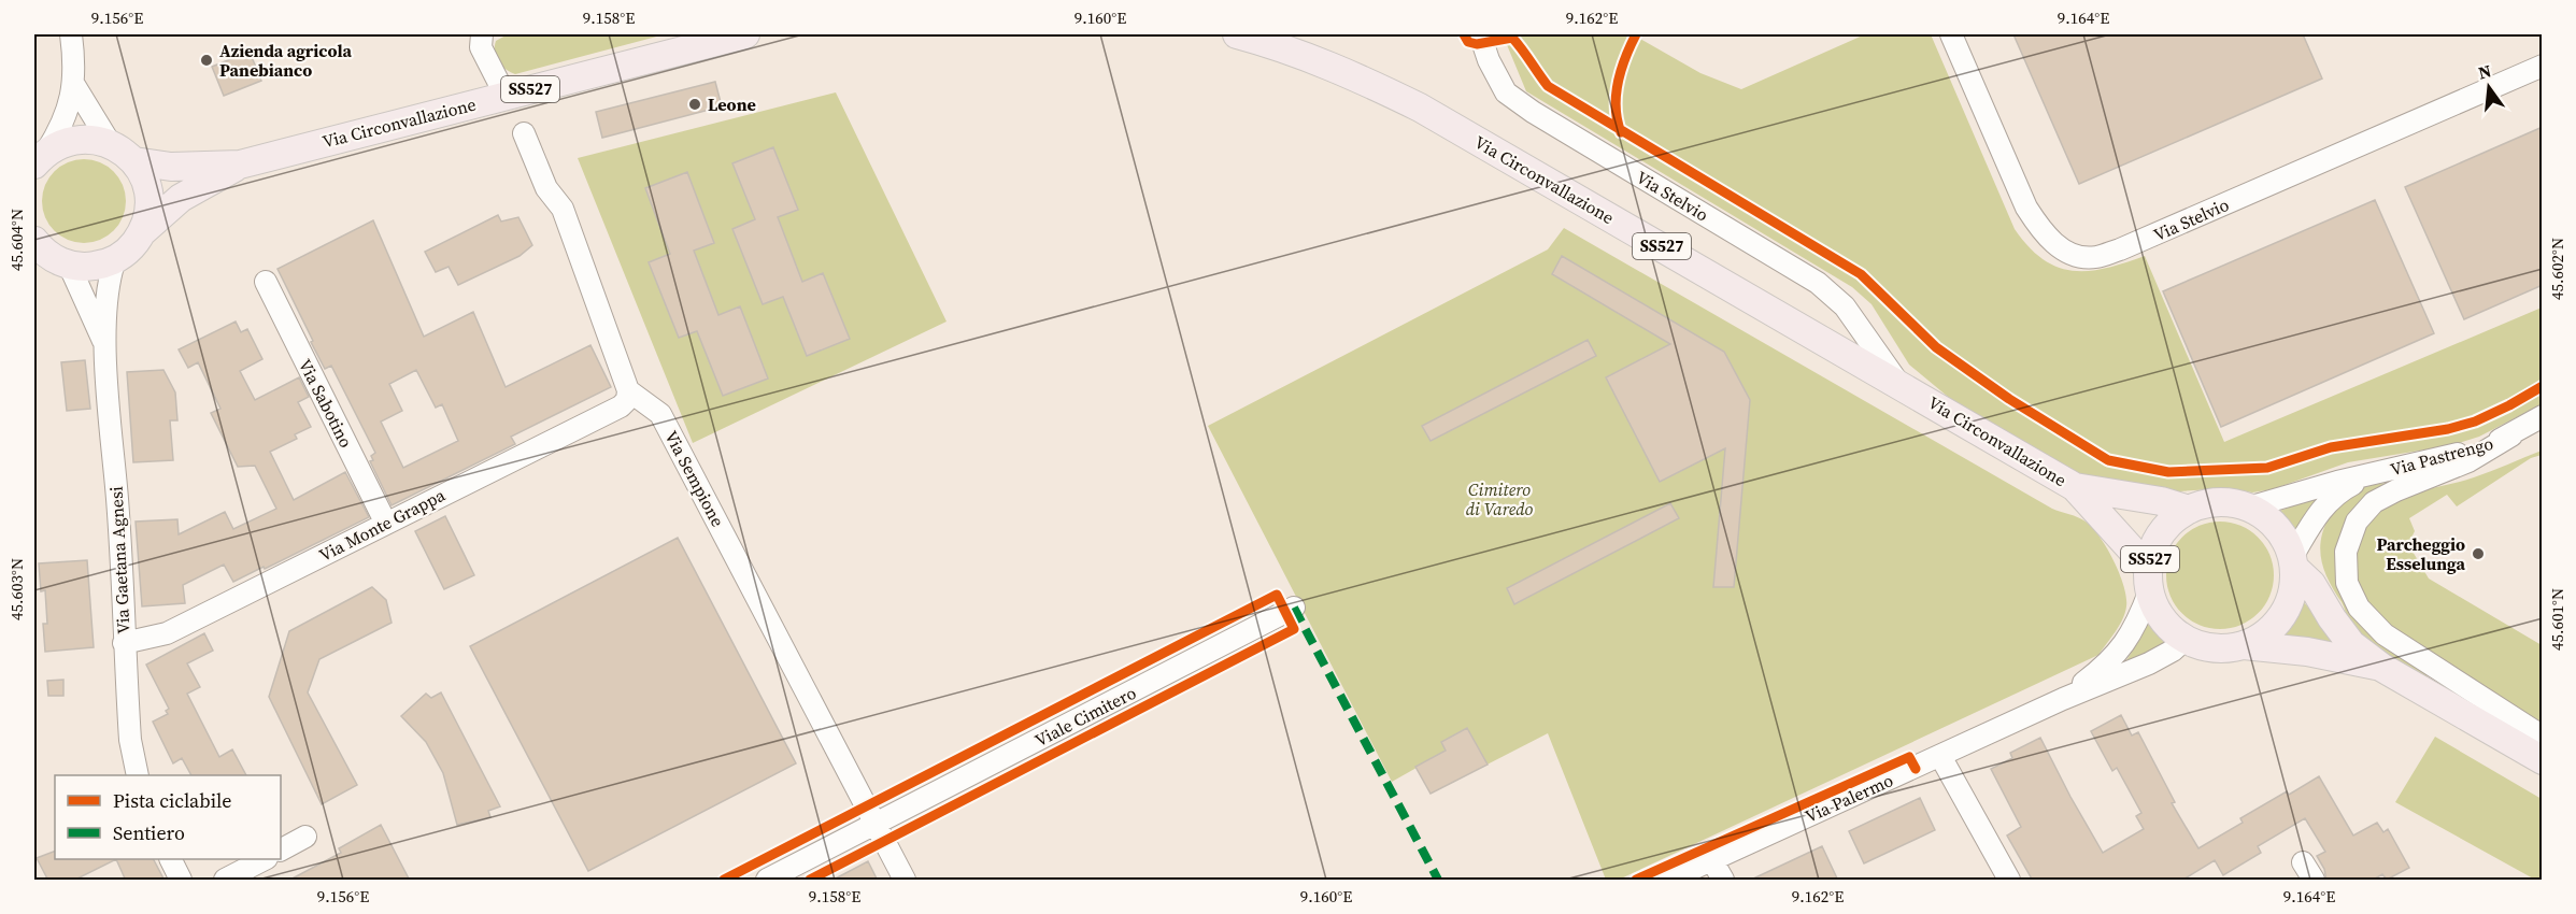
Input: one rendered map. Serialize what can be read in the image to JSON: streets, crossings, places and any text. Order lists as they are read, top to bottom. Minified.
{"streets":{"main road":["SS527","Via Circonvallazione"],"street":["Via Stelvio","Via Sabotino","Via Pastrengo","Via Sempione","Via Monte Grappa","Via Gaetana Agnesi","Viale Cimitero","Via Palermo"]},"crossings":[["SS527","Via Circonvallazione"],["SS527","Via Pastrengo"],["SS527","Via Gaetana Agnesi"],["SS527","Via Palermo"],["Via Circonvallazione","Via Stelvio"],["Via Circonvallazione","Via Pastrengo"],["Via Circonvallazione","Via Palermo"],["Via Sabotino","Via Monte Grappa"],["Via Pastrengo","Via Palermo"],["Via Sempione","Via Monte Grappa"],["Via Sempione","Viale Cimitero"],["Via Monte Grappa","Via Gaetana Agnesi"]],"parks":["Cimitero di Varedo"],"places":["Azienda agricola Panebianco","Leone","Parcheggio Esselunga"],"legend":["Pista ciclabile","Sentiero"],"north":"top","coordinates":["9.156°E","9.158°E","9.160°E","9.162°E","9.164°E","45.604°N","45.602°N","45.603°N","45.601°N"]}
